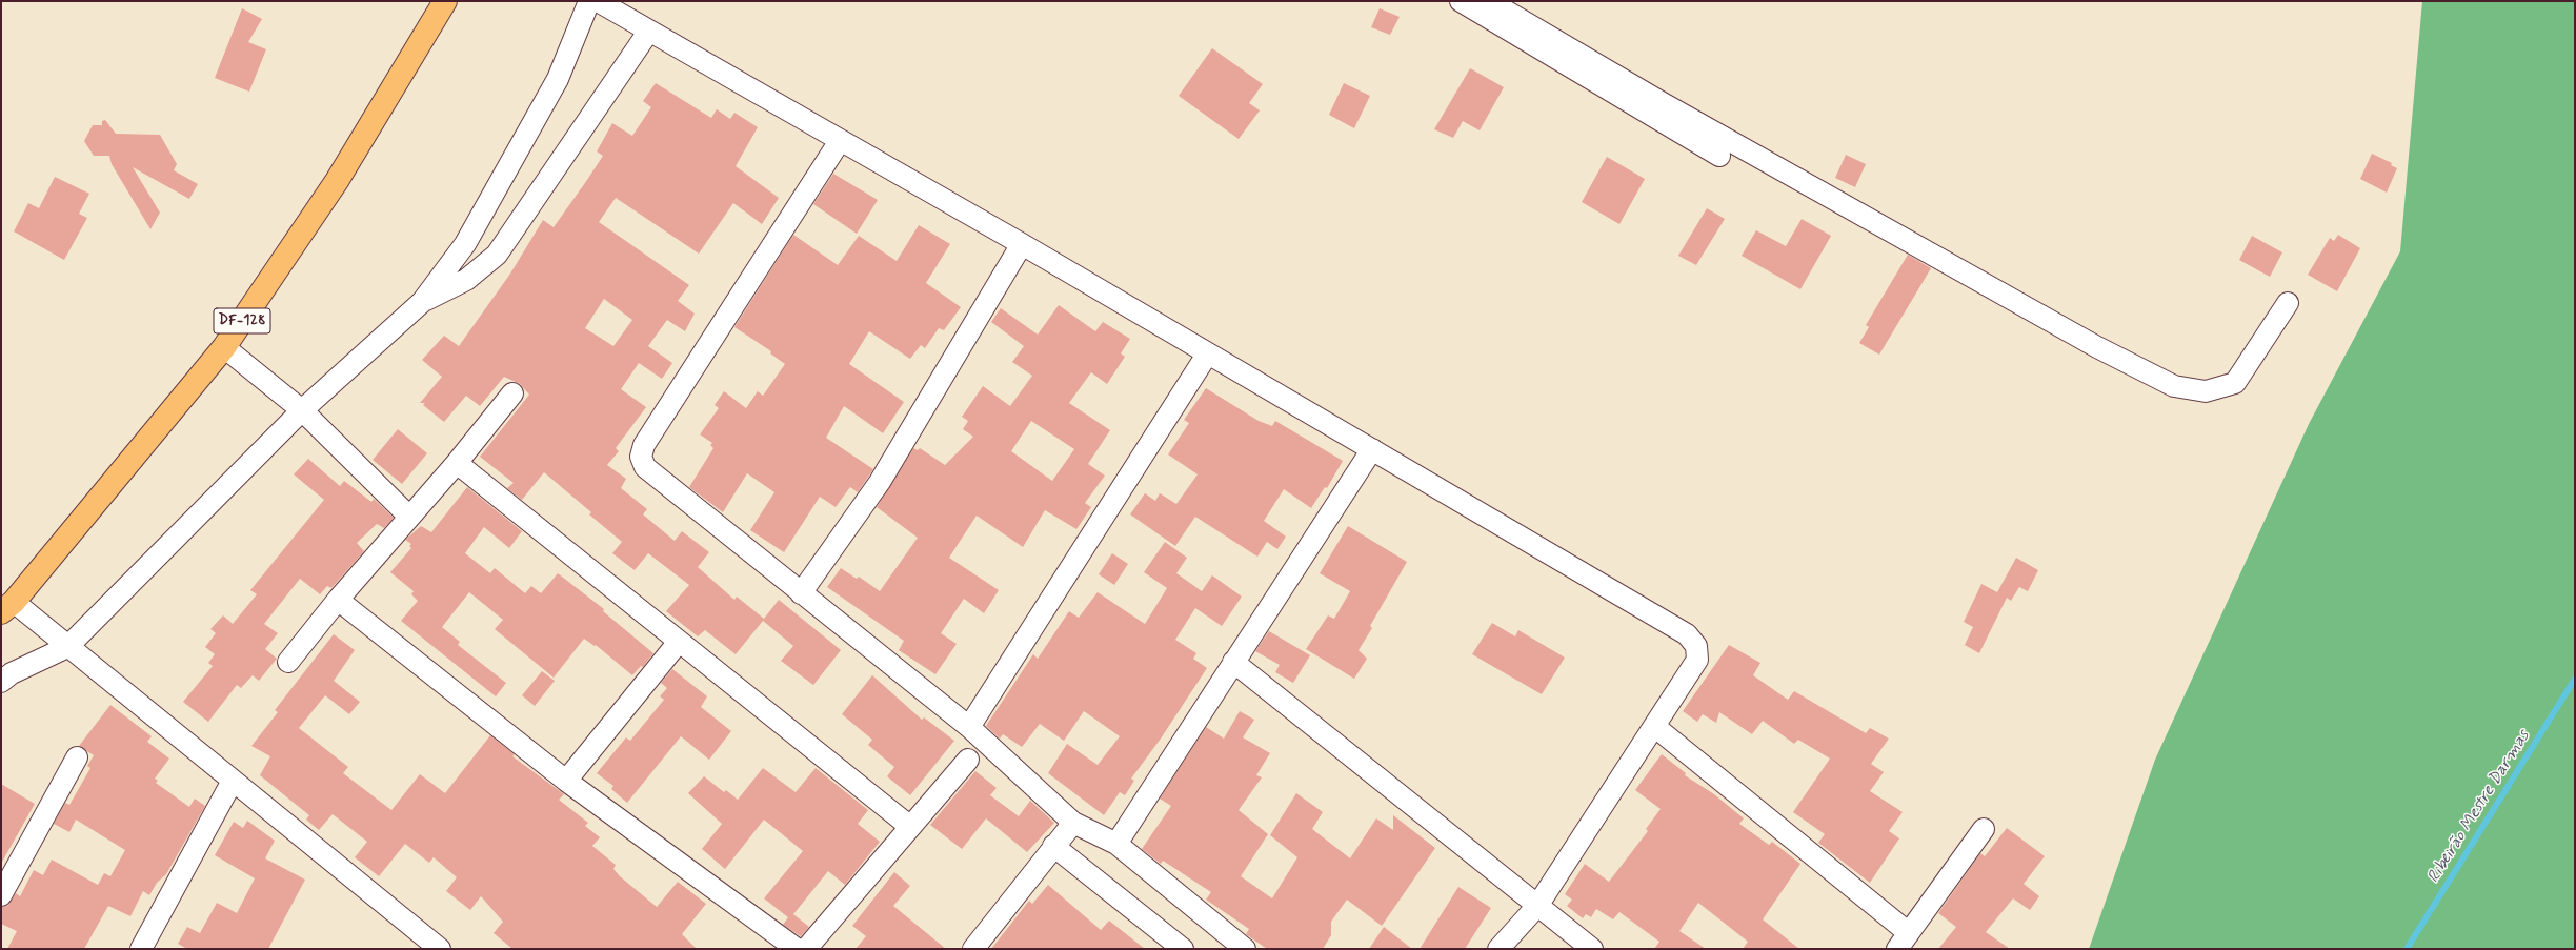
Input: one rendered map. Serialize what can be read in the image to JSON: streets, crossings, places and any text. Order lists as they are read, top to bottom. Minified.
{"streets":{"main road":["DF-128"]},"water":["Ribeirão Mestre Darmas"]}
